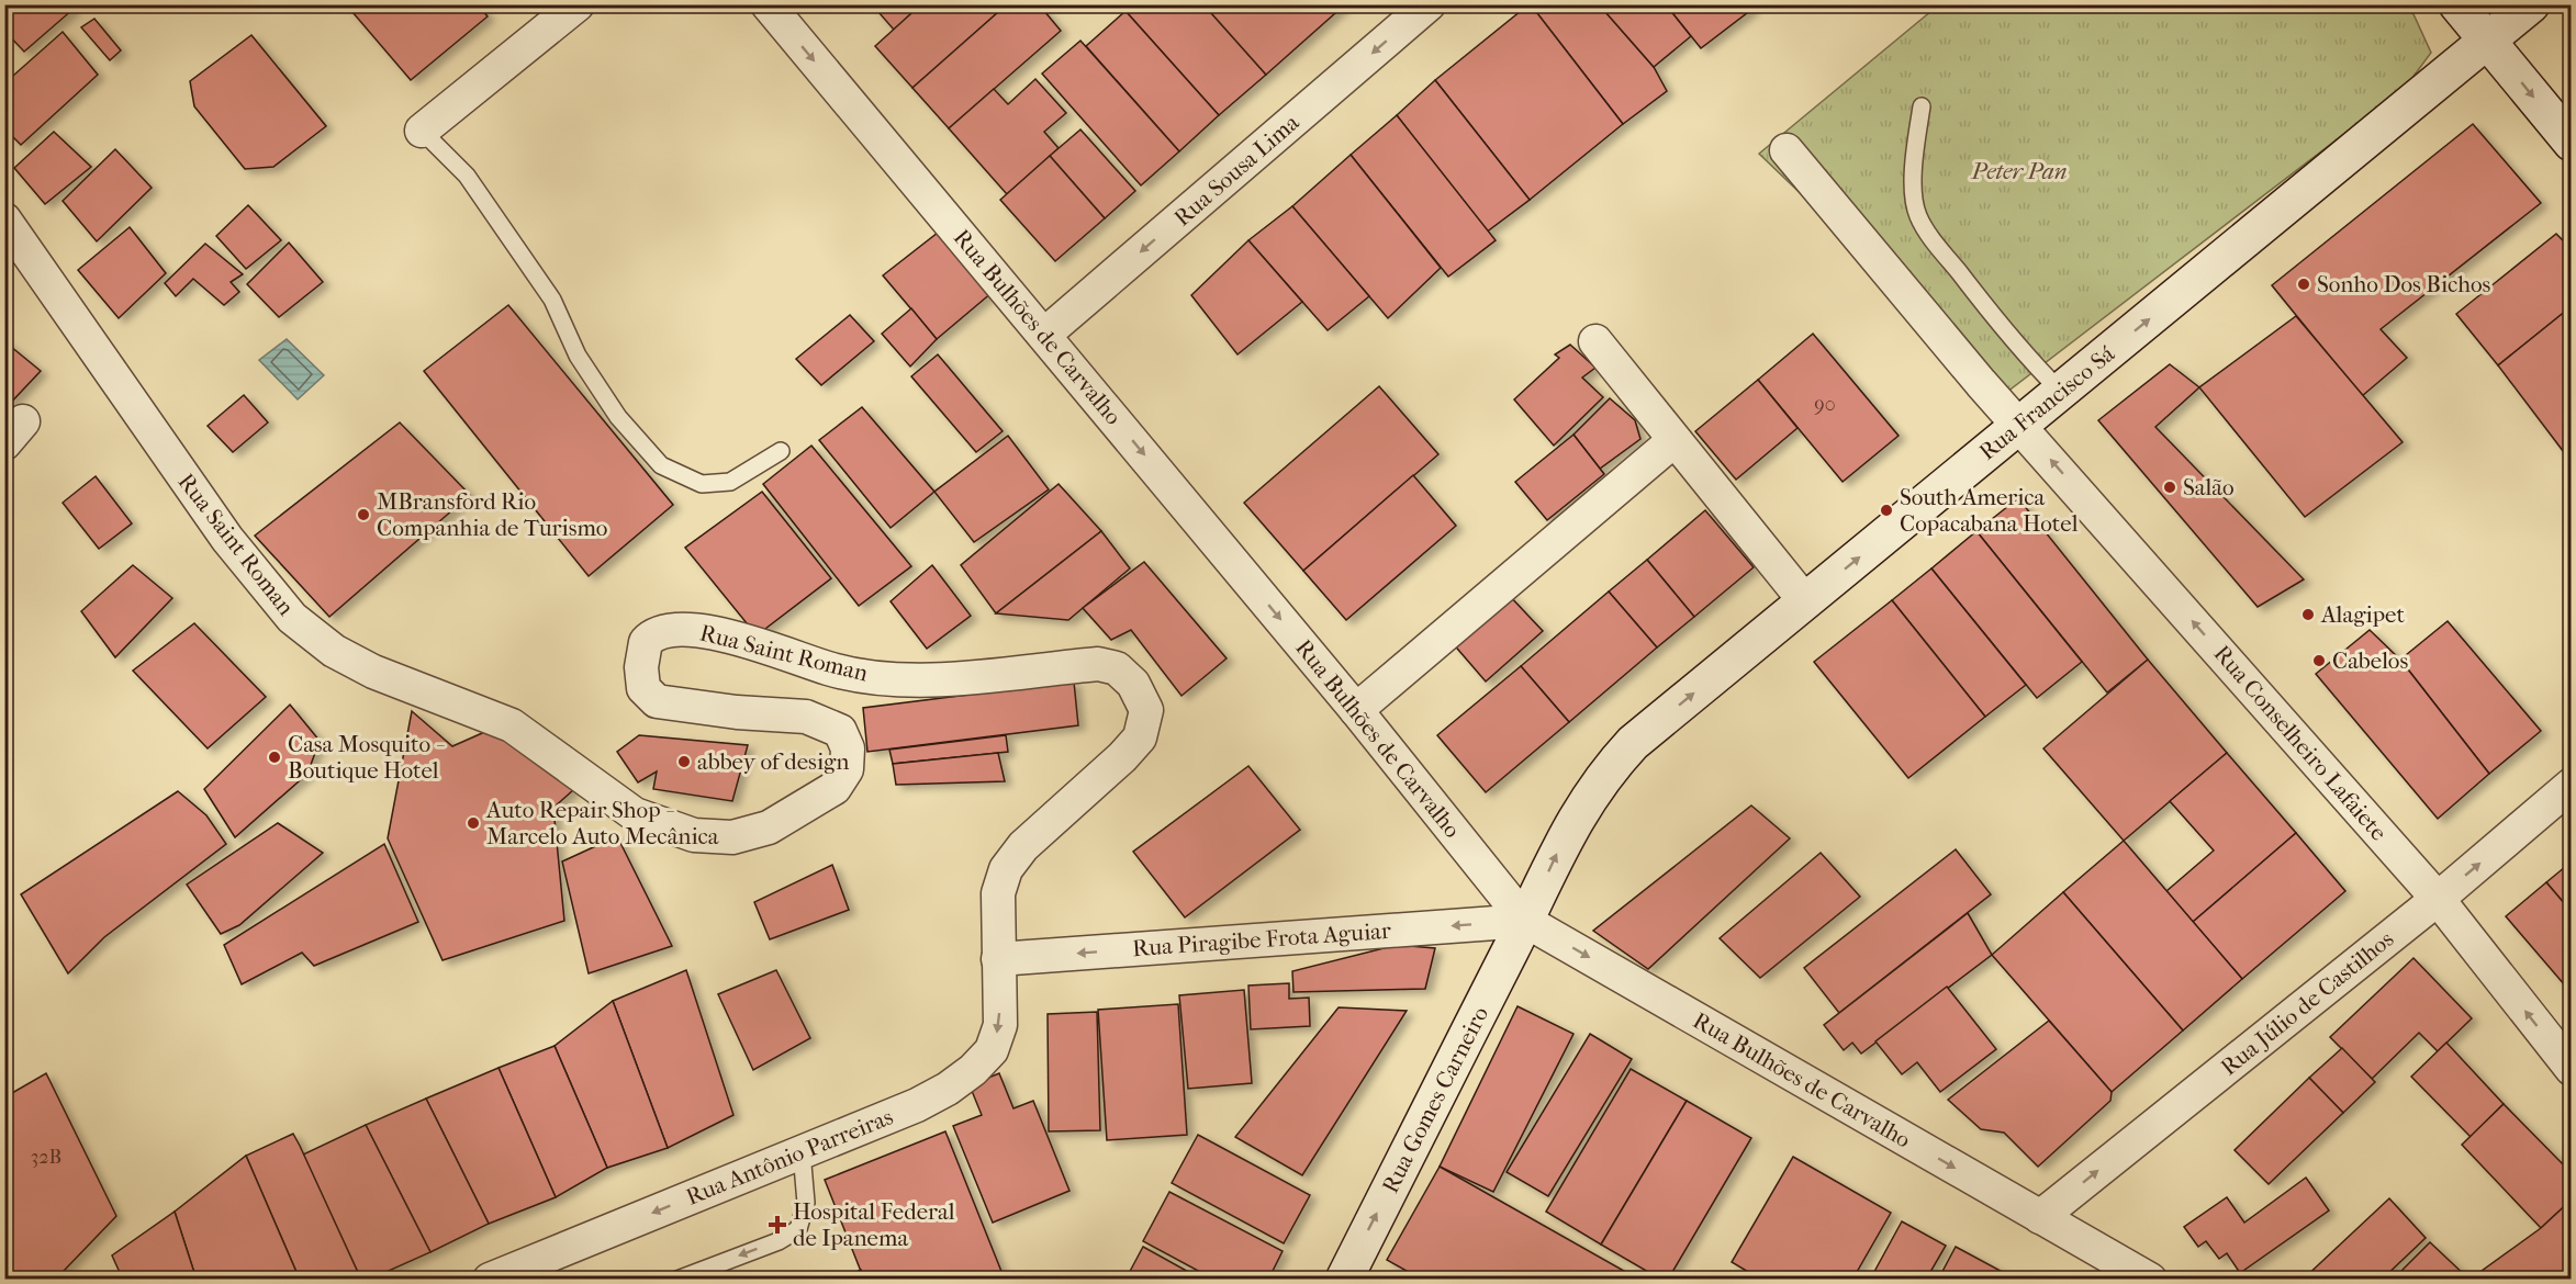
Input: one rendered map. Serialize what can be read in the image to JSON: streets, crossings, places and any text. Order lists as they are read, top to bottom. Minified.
{"streets":{"main road":["Rua Francisco Sá","Rua Gomes Carneiro"],"street":["Rua Sousa Lima","Rua Bulhões de Carvalho","Rua Saint Roman","Rua Conselheiro Lafaiete","Rua Piragibe Frota Aguiar","Rua Júlio de Castilhos","Rua Antônio Parreiras"]},"crossings":[["Rua Sousa Lima","Rua Bulhões de Carvalho"],["Rua Bulhões de Carvalho","Rua Francisco Sá"],["Rua Bulhões de Carvalho","Rua Piragibe Frota Aguiar"],["Rua Bulhões de Carvalho","Rua Júlio de Castilhos"],["Rua Bulhões de Carvalho","Rua Gomes Carneiro"],["Rua Francisco Sá","Rua Conselheiro Lafaiete"],["Rua Francisco Sá","Rua Piragibe Frota Aguiar"],["Rua Francisco Sá","Rua Gomes Carneiro"],["Rua Saint Roman","Rua Piragibe Frota Aguiar"],["Rua Saint Roman","Rua Antônio Parreiras"],["Rua Conselheiro Lafaiete","Rua Júlio de Castilhos"],["Rua Piragibe Frota Aguiar","Rua Gomes Carneiro"],["Rua Piragibe Frota Aguiar","Rua Antônio Parreiras"]],"one_way":["Rua Sousa Lima","Rua Bulhões de Carvalho","Rua Francisco Sá","Rua Conselheiro Lafaiete","Rua Piragibe Frota Aguiar","Rua Júlio de Castilhos","Rua Gomes Carneiro","Rua Antônio Parreiras"],"parks":["Peter Pan"],"places":{"other":["Sonho Dos Bichos","Salão","South America Copacabana Hotel","MBransford Rio Companhia de Turismo","Alagipet","Cabelos","Casa Mosquito - Boutique Hotel","abbey of design","Auto Repair Shop - Marcelo Auto Mecânica"],"health":["Hospital Federal de Ipanema"]},"house_numbers":["90","32B"]}
